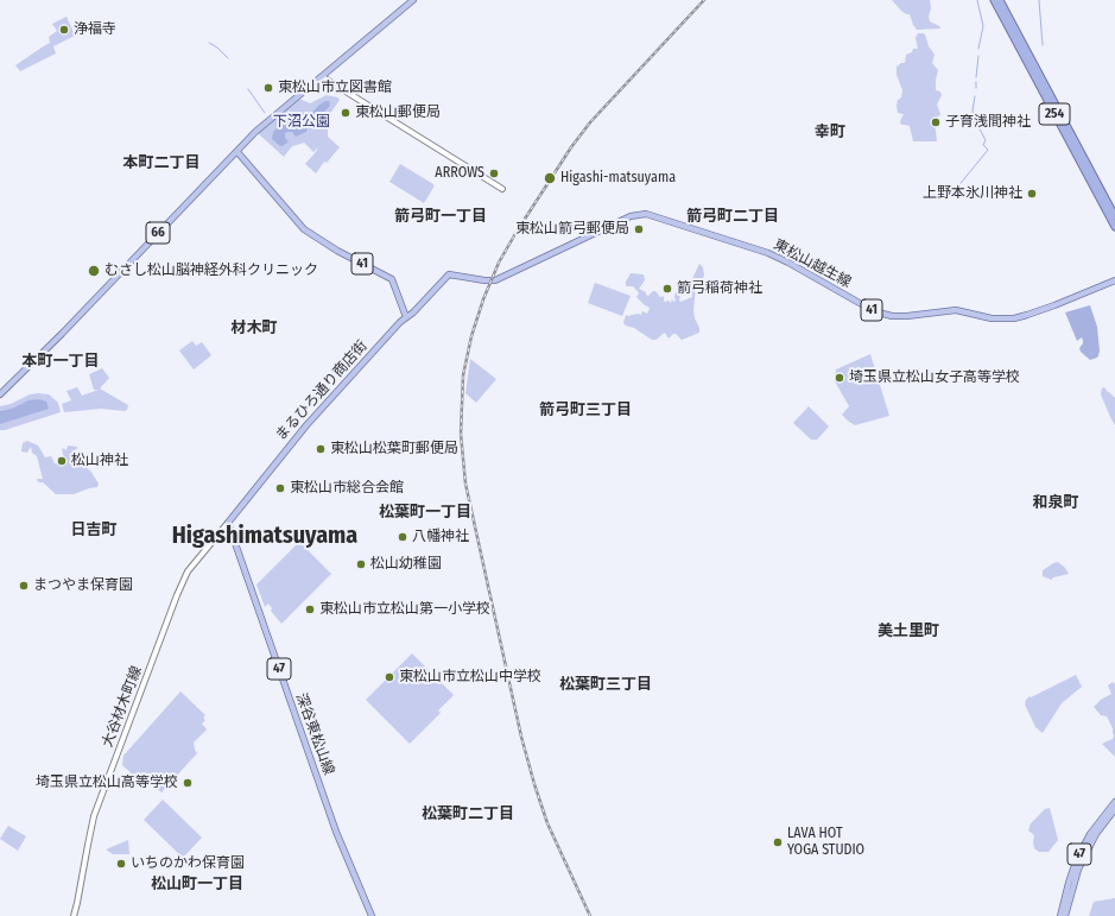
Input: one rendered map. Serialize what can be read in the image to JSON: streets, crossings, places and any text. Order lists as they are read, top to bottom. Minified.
{"streets":{"highway":["254"],"main road":["66","41","東松山越生線","まるひろ通り商店街","47","大谷材木町線","深谷東松山線"]},"crossings":[["66","41"],["41","東松山越生線"],["41","まるひろ通り商店街"],["東松山越生線","まるひろ通り商店街"],["まるひろ通り商店街","大谷材木町線"],["まるひろ通り商店街","深谷東松山線"],["大谷材木町線","深谷東松山線"]],"districts":["幸町","本町二丁目","箭弓町一丁目","箭弓町二丁目","材木町","本町一丁目","箭弓町三丁目","和泉町","松葉町一丁目","日吉町","Higashimatsuyama","美土里町","松葉町三丁目","松葉町二丁目","松山町一丁目"],"parks":["下沼公園"],"places":["浄福寺","東松山市立図書館","東松山郵便局","子育浅間神社","ARROWS","Higashi-matsuyama","上野本氷川神社","東松山箭弓郵便局","むさし松山脳神経外科クリニック","箭弓稲荷神社","埼玉県立松山女子高等学校","東松山松葉町郵便局","松山神社","東松山市総合会館","八幡神社","松山幼稚園","まつやま保育園","東松山市立松山第一小学校","東松山市立松山中学校","埼玉県立松山高等学校","LAVA HOT YOGA STUDIO","いちのかわ保育園"]}
